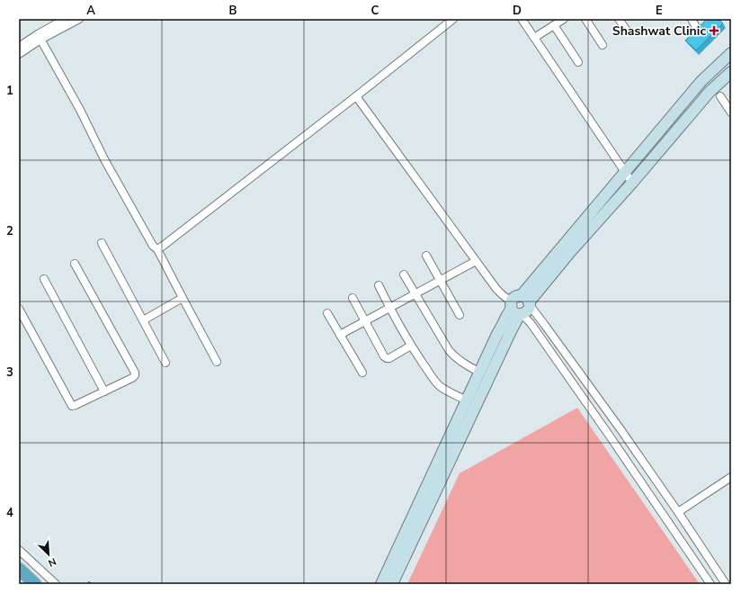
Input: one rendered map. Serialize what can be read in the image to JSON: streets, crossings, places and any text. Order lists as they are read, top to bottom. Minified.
{"places":{"health":["Shashwat Clinic"]},"north":"bottom right","grid":{"columns":["A","B","C","D","E"],"rows":["1","2","3","4"]}}
